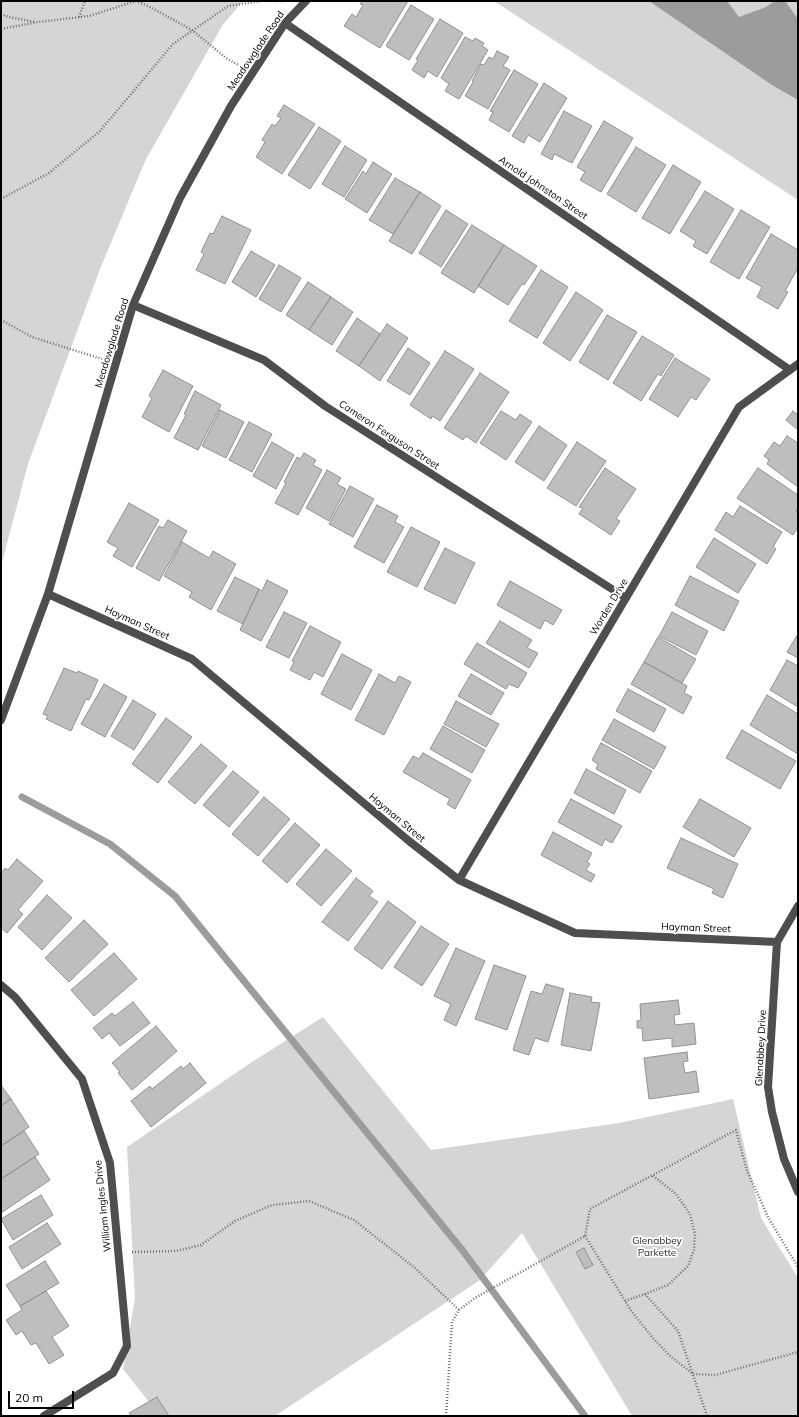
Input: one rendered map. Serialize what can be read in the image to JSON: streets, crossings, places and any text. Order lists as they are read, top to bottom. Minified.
{"streets":{"street":["Meadowglade Road","Arnold Johnston Street","Cameron Ferguson Street","Worden Drive","Hayman Street","Glenabbey Drive","William Ingles Drive"]},"crossings":[["Meadowglade Road","Arnold Johnston Street"],["Meadowglade Road","Cameron Ferguson Street"],["Meadowglade Road","Hayman Street"],["Arnold Johnston Street","Worden Drive"],["Cameron Ferguson Street","Worden Drive"],["Worden Drive","Hayman Street"],["Hayman Street","Glenabbey Drive"]],"parks":["Glenabbey Parkette"],"scale_bar":"20 m"}
